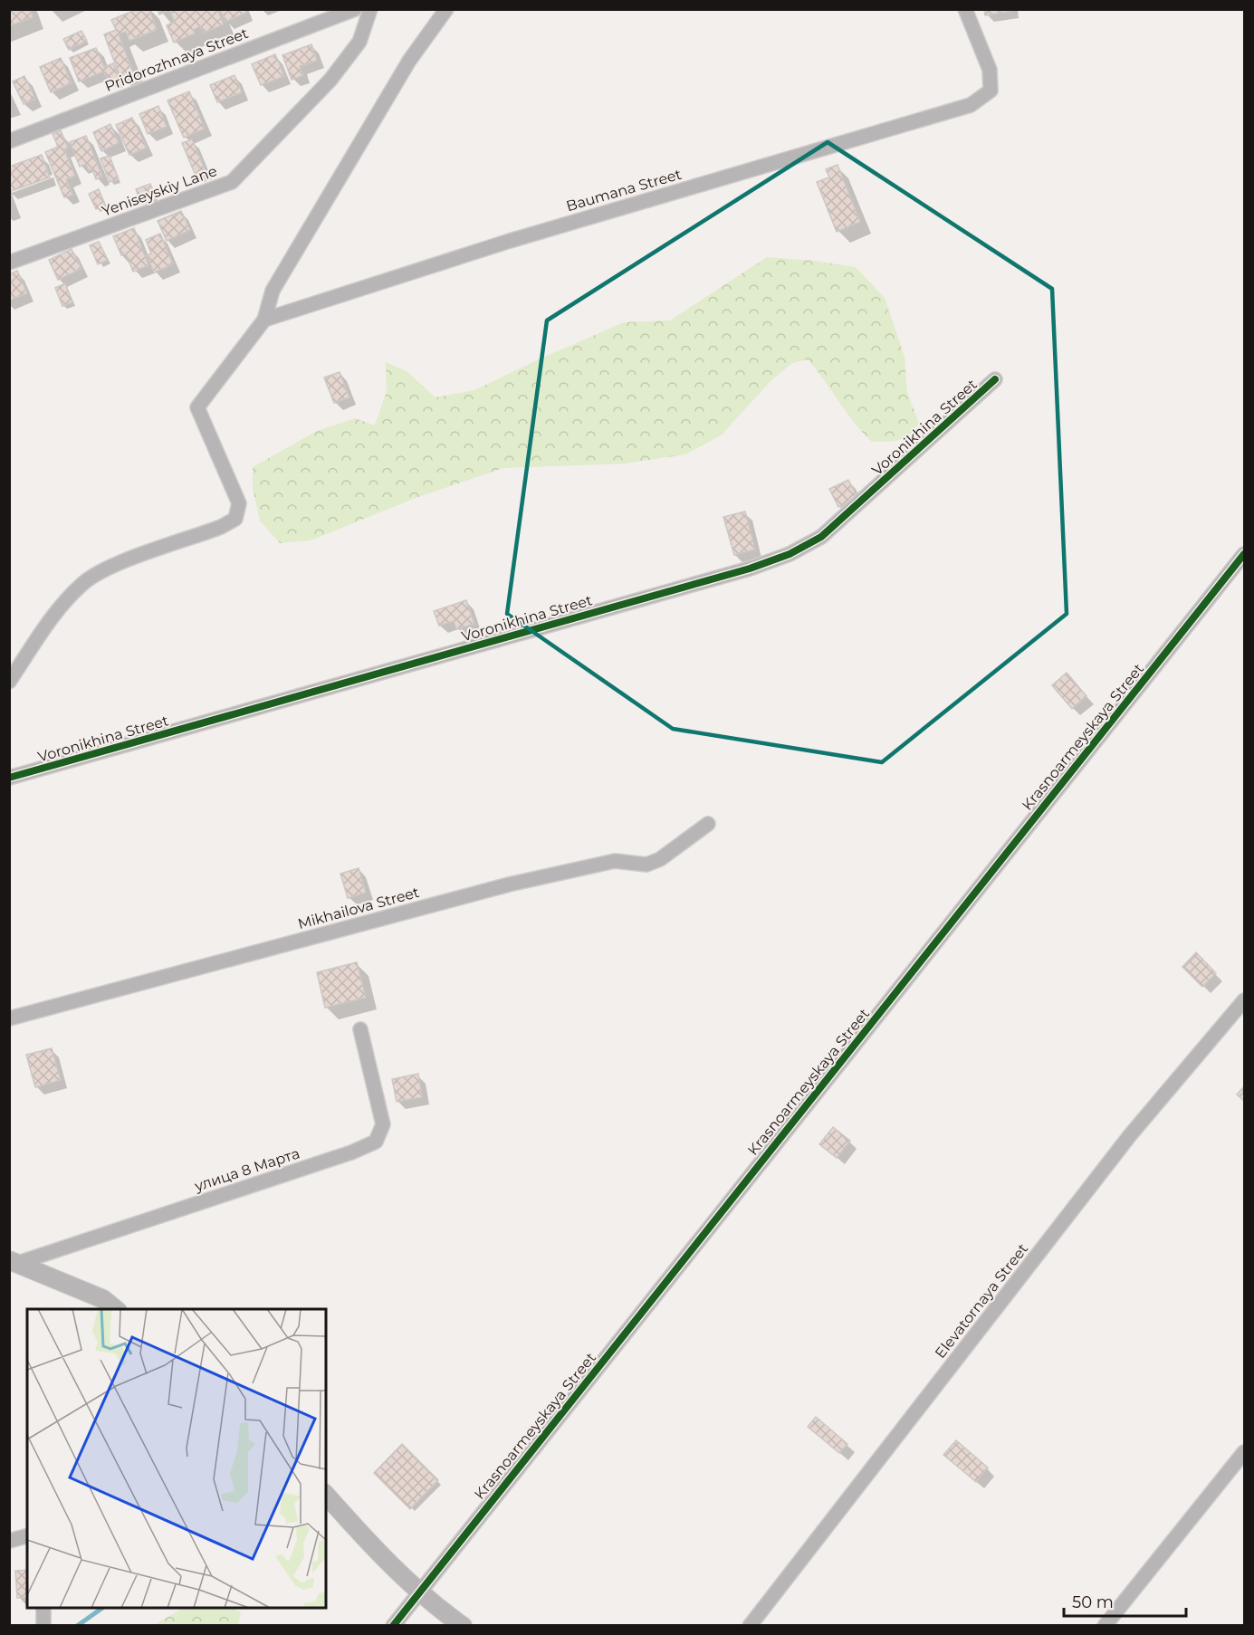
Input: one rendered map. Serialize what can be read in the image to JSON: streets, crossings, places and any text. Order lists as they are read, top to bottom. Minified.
{"streets":{"street":["Pridorozhnaya Street","Baumana Street","Yeniseyskiy Lane","Voronikhina Street","Krasnoarmeyskaya Street","Mikhailova Street","улица 8 Марта","Elevatornaya Street"]},"scale_bar":"50 m"}
